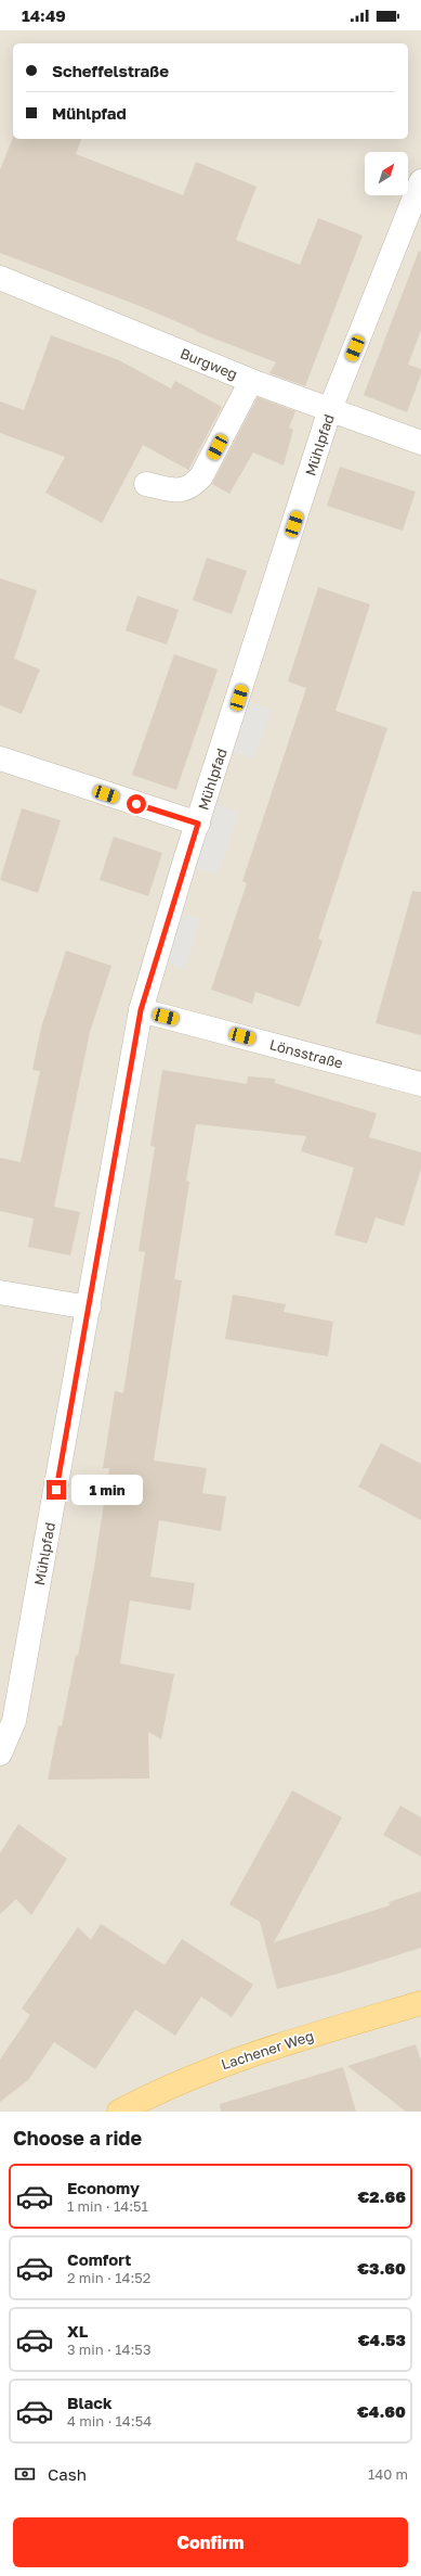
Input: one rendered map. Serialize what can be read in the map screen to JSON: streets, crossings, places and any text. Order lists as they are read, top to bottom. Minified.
{"streets":{"main road":["Lachener Weg"],"street":["Burgweg","Mühlpfad","Lönsstraße"]},"crossings":[["Burgweg","Mühlpfad"],["Mühlpfad","Lönsstraße"]],"north":"top right","page":{"status":"14:49","banner":["Scheffelstraße","Mühlpfad"],"bubble":"1 min","heading":"Choose a ride","list":[{"name":"Economy","note":"1 min · 14:51","value":"€2.66"},{"name":"Comfort","note":"2 min · 14:52","value":"€3.60"},{"name":"XL","note":"3 min · 14:53","value":"€4.53"},{"name":"Black","note":"4 min · 14:54","value":"€4.60"}],"pay":["Cash","140 m"],"buttons":"Confirm"}}
